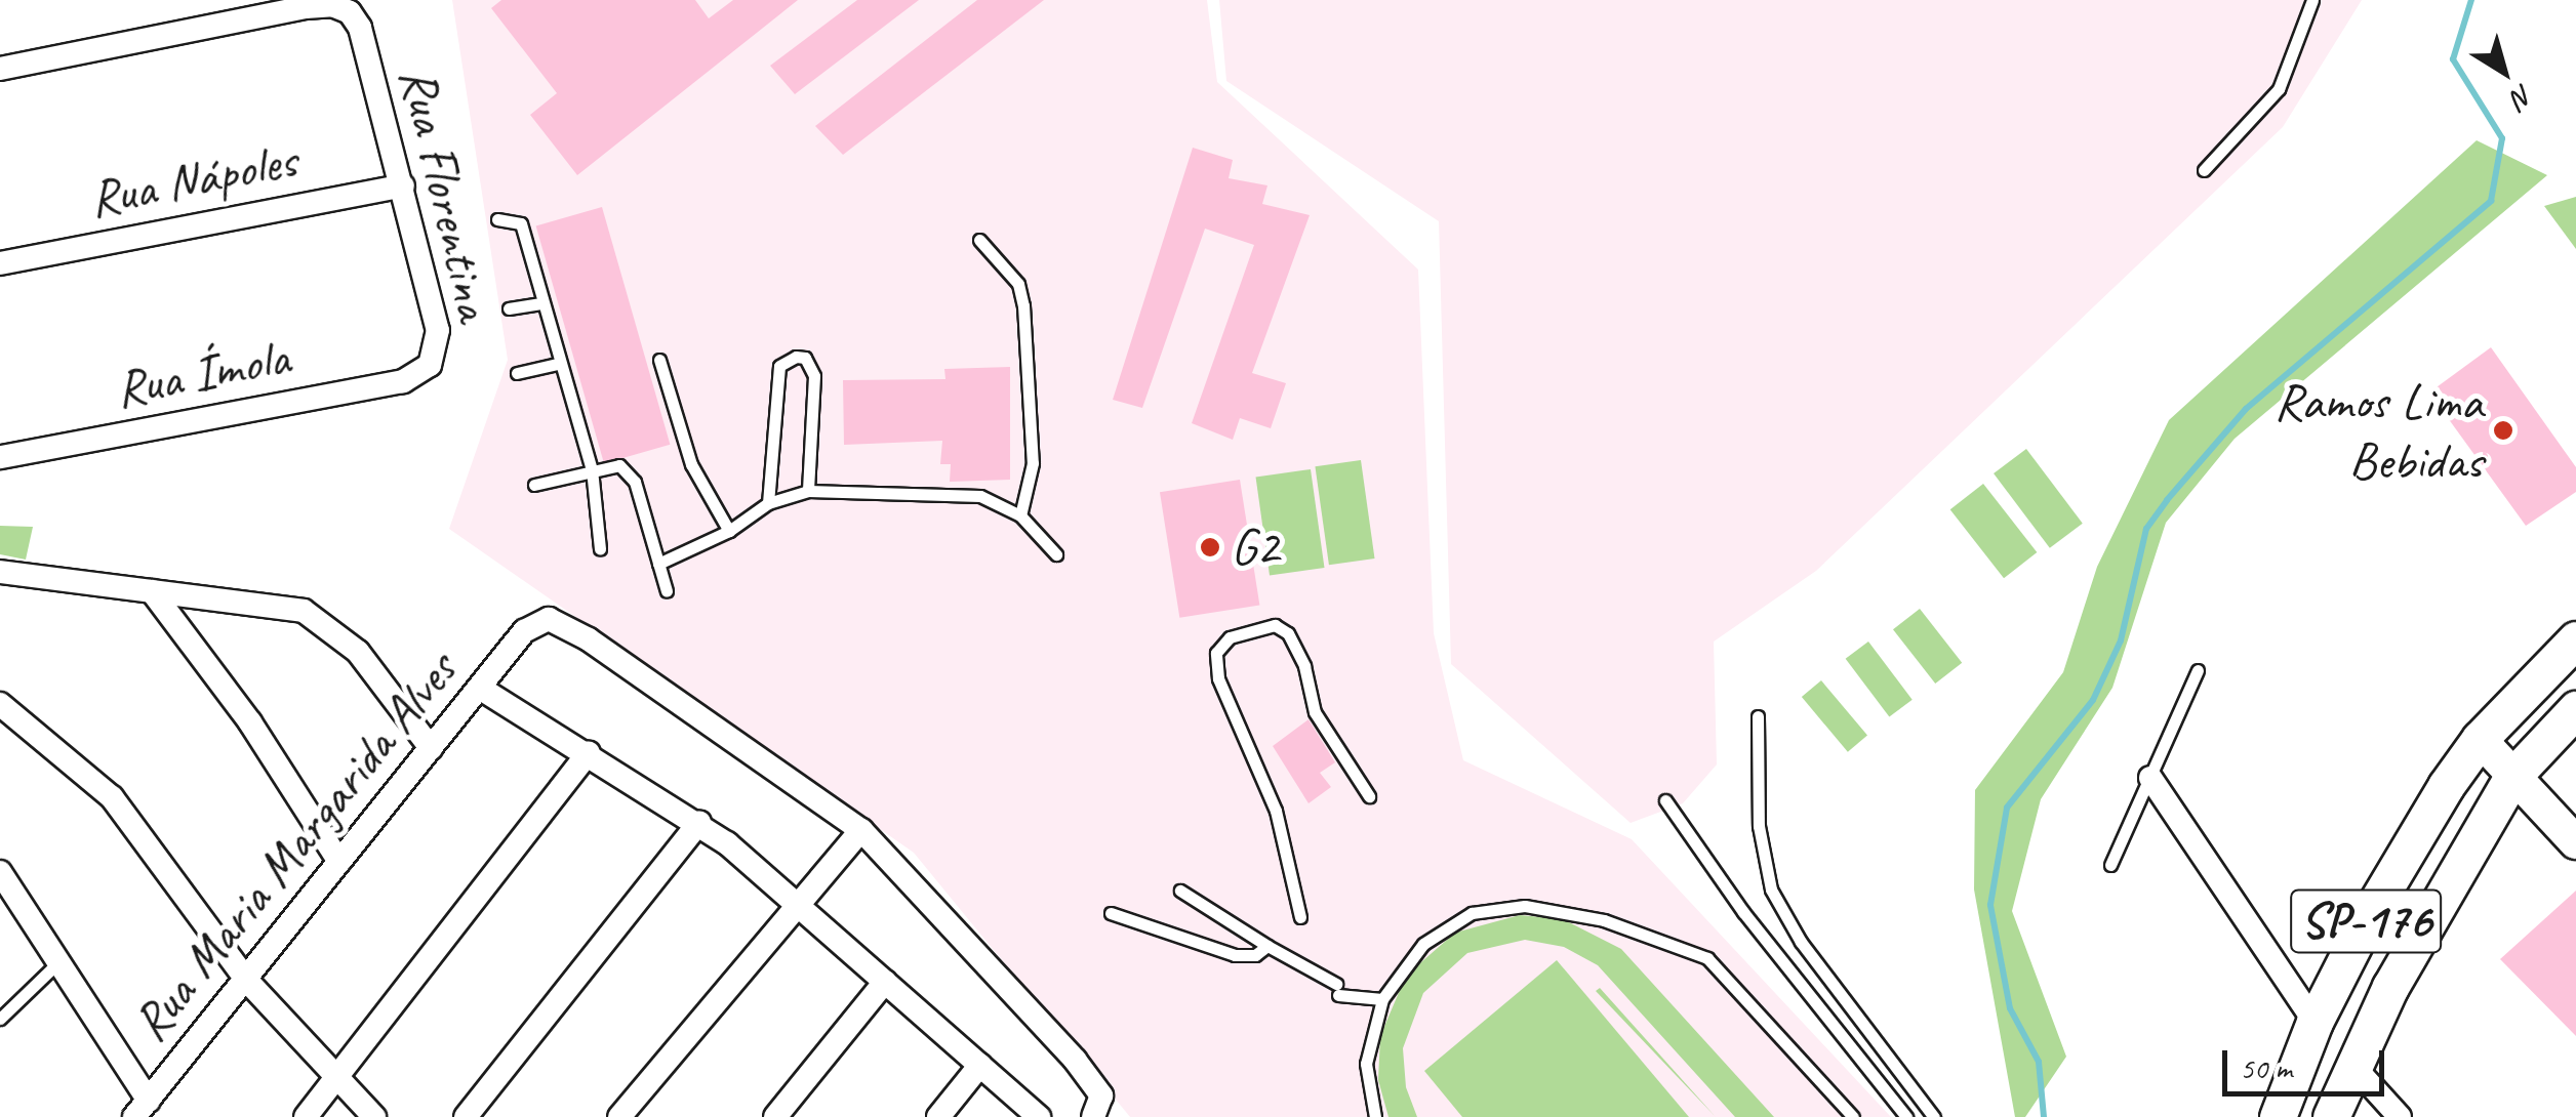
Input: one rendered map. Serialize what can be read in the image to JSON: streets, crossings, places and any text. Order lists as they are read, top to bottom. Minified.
{"streets":{"main road":["SP-176"],"street":["Rua Nápoles","Rua Florentina","Rua Ímola","Rua Maria Margarida Alves"]},"crossings":[["Rua Nápoles","Rua Florentina"],["Rua Florentina","Rua Ímola"]],"places":["Ramos Lima Bebidas","G2"],"scale_bar":"50 m","north":"bottom right"}
